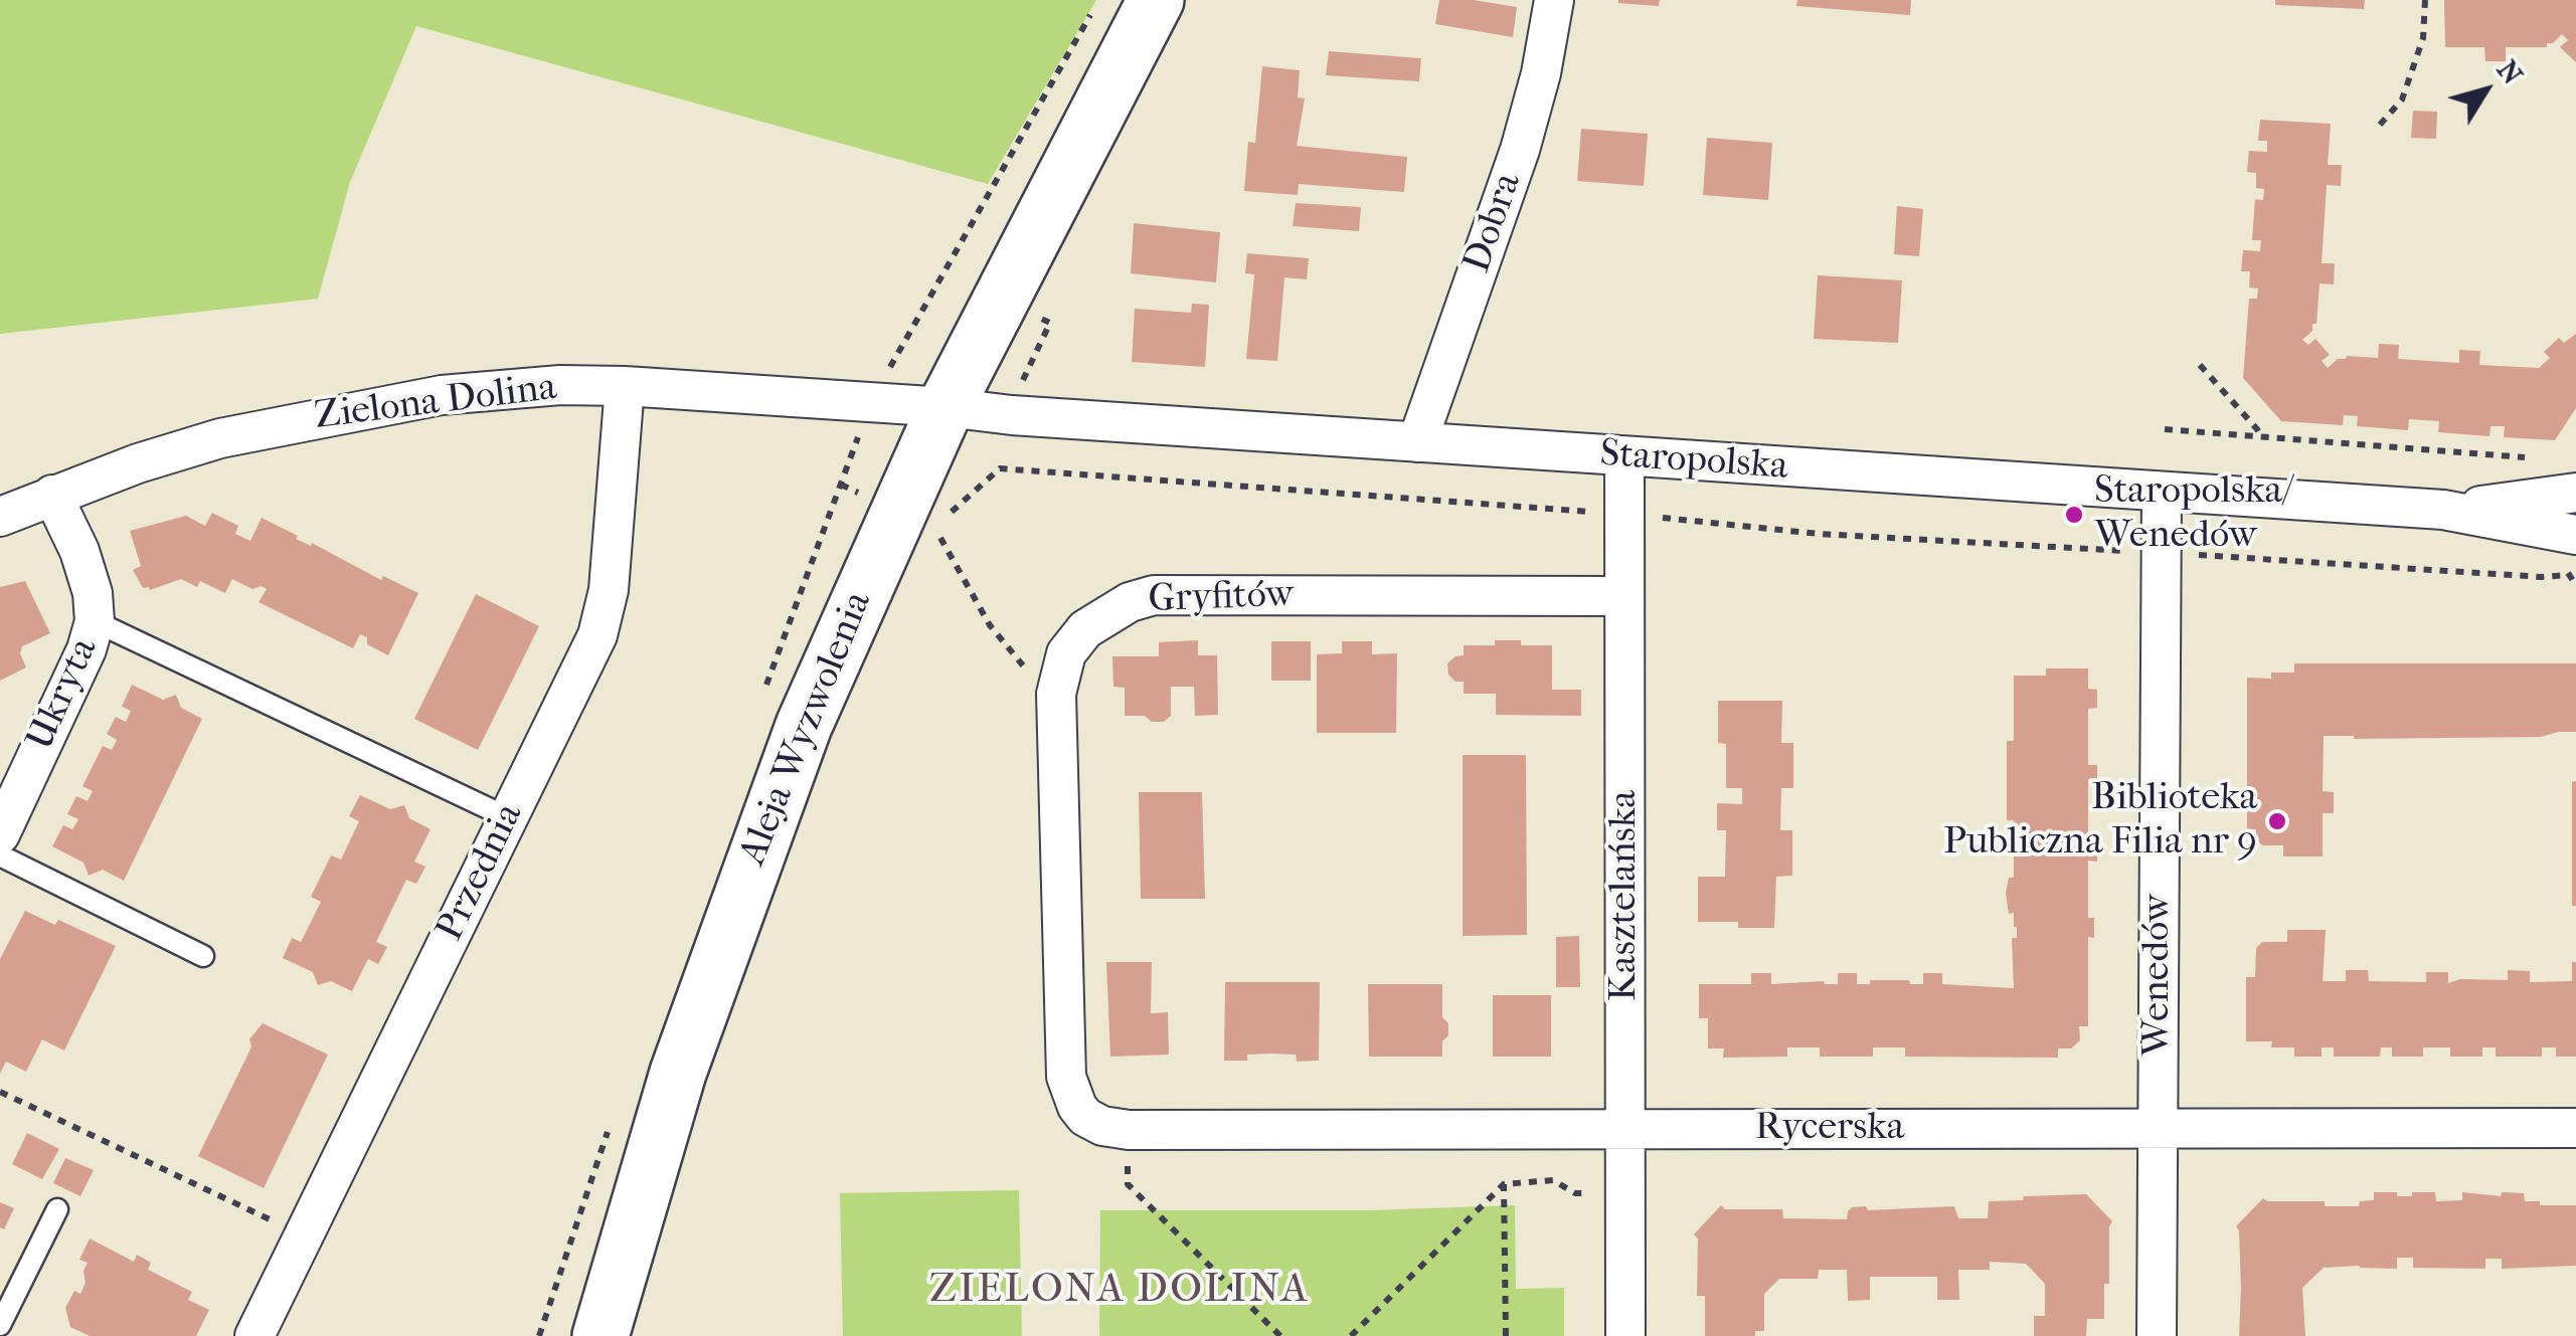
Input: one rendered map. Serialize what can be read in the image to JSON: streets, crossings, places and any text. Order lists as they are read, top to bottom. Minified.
{"streets":{"street":["Dobra","Zielona Dolina","Staropolska","Gryfitów","Ukryta","Aleja Wyzwolenia","Przednia","Kasztelańska","Wenedów","Rycerska"]},"crossings":[["Dobra","Staropolska"],["Zielona Dolina","Staropolska"],["Zielona Dolina","Ukryta"],["Zielona Dolina","Aleja Wyzwolenia"],["Zielona Dolina","Przednia"],["Staropolska","Aleja Wyzwolenia"],["Staropolska","Kasztelańska"],["Staropolska","Wenedów"],["Gryfitów","Kasztelańska"],["Gryfitów","Rycerska"],["Kasztelańska","Rycerska"],["Wenedów","Rycerska"]],"districts":["ZIELONA DOLINA"],"places":["Staropolska/ Wenedów","Biblioteka Publiczna Filia nr 9"],"north":"top right"}
